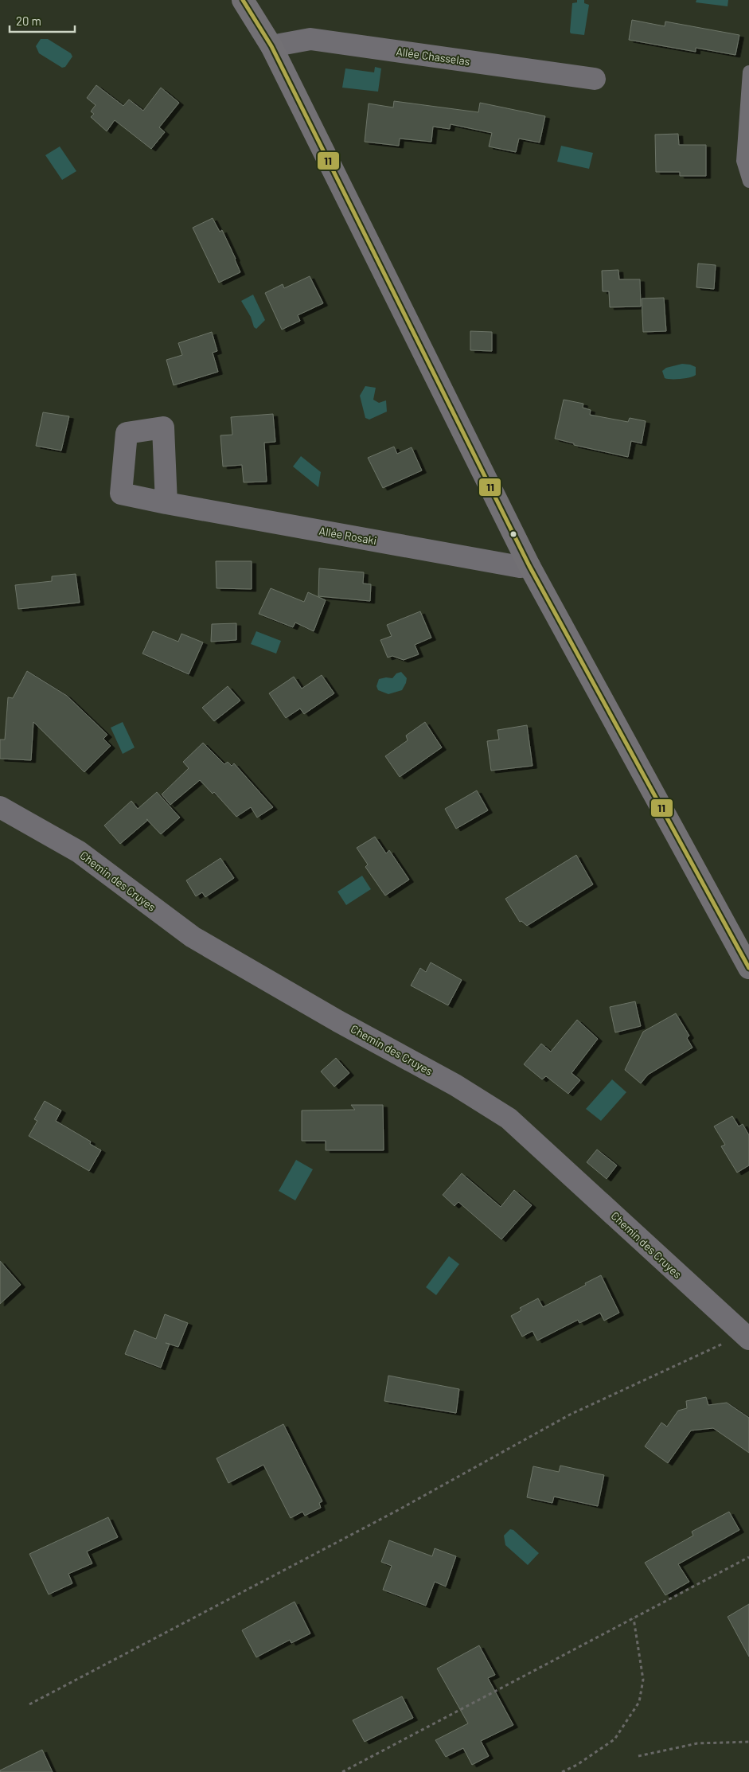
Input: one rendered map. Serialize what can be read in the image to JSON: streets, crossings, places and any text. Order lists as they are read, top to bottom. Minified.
{"streets":{"street":["Allée Chasselas","Allée Rosaki","Chemin des Cruyes"]},"lines":["transit line 11"],"scale_bar":"20 m"}
